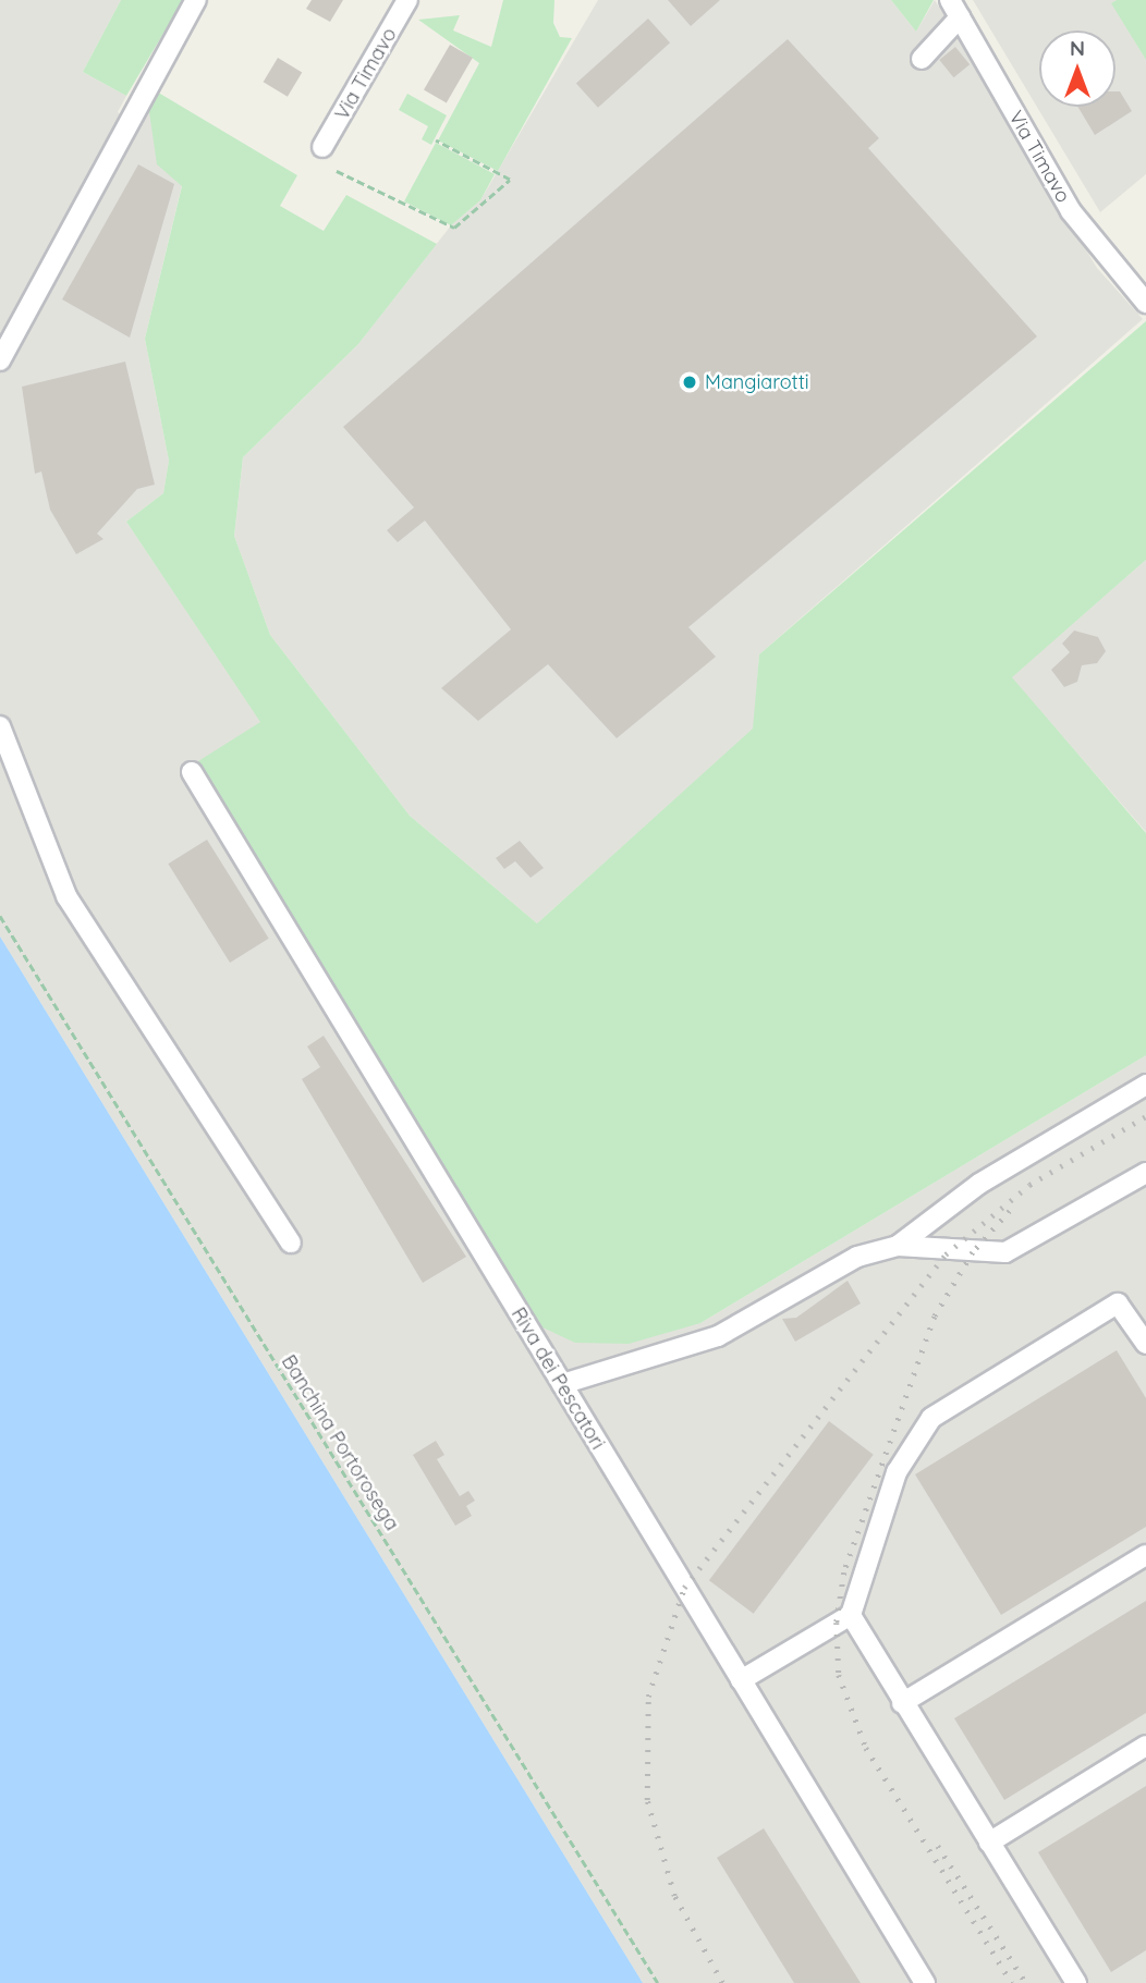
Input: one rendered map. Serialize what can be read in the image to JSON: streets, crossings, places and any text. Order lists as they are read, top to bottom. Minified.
{"streets":{"street":["Via Timavo","Riva dei Pescatori"],"path":["Banchina Portorosega"]},"places":["Mangiarotti"],"north":"top"}
